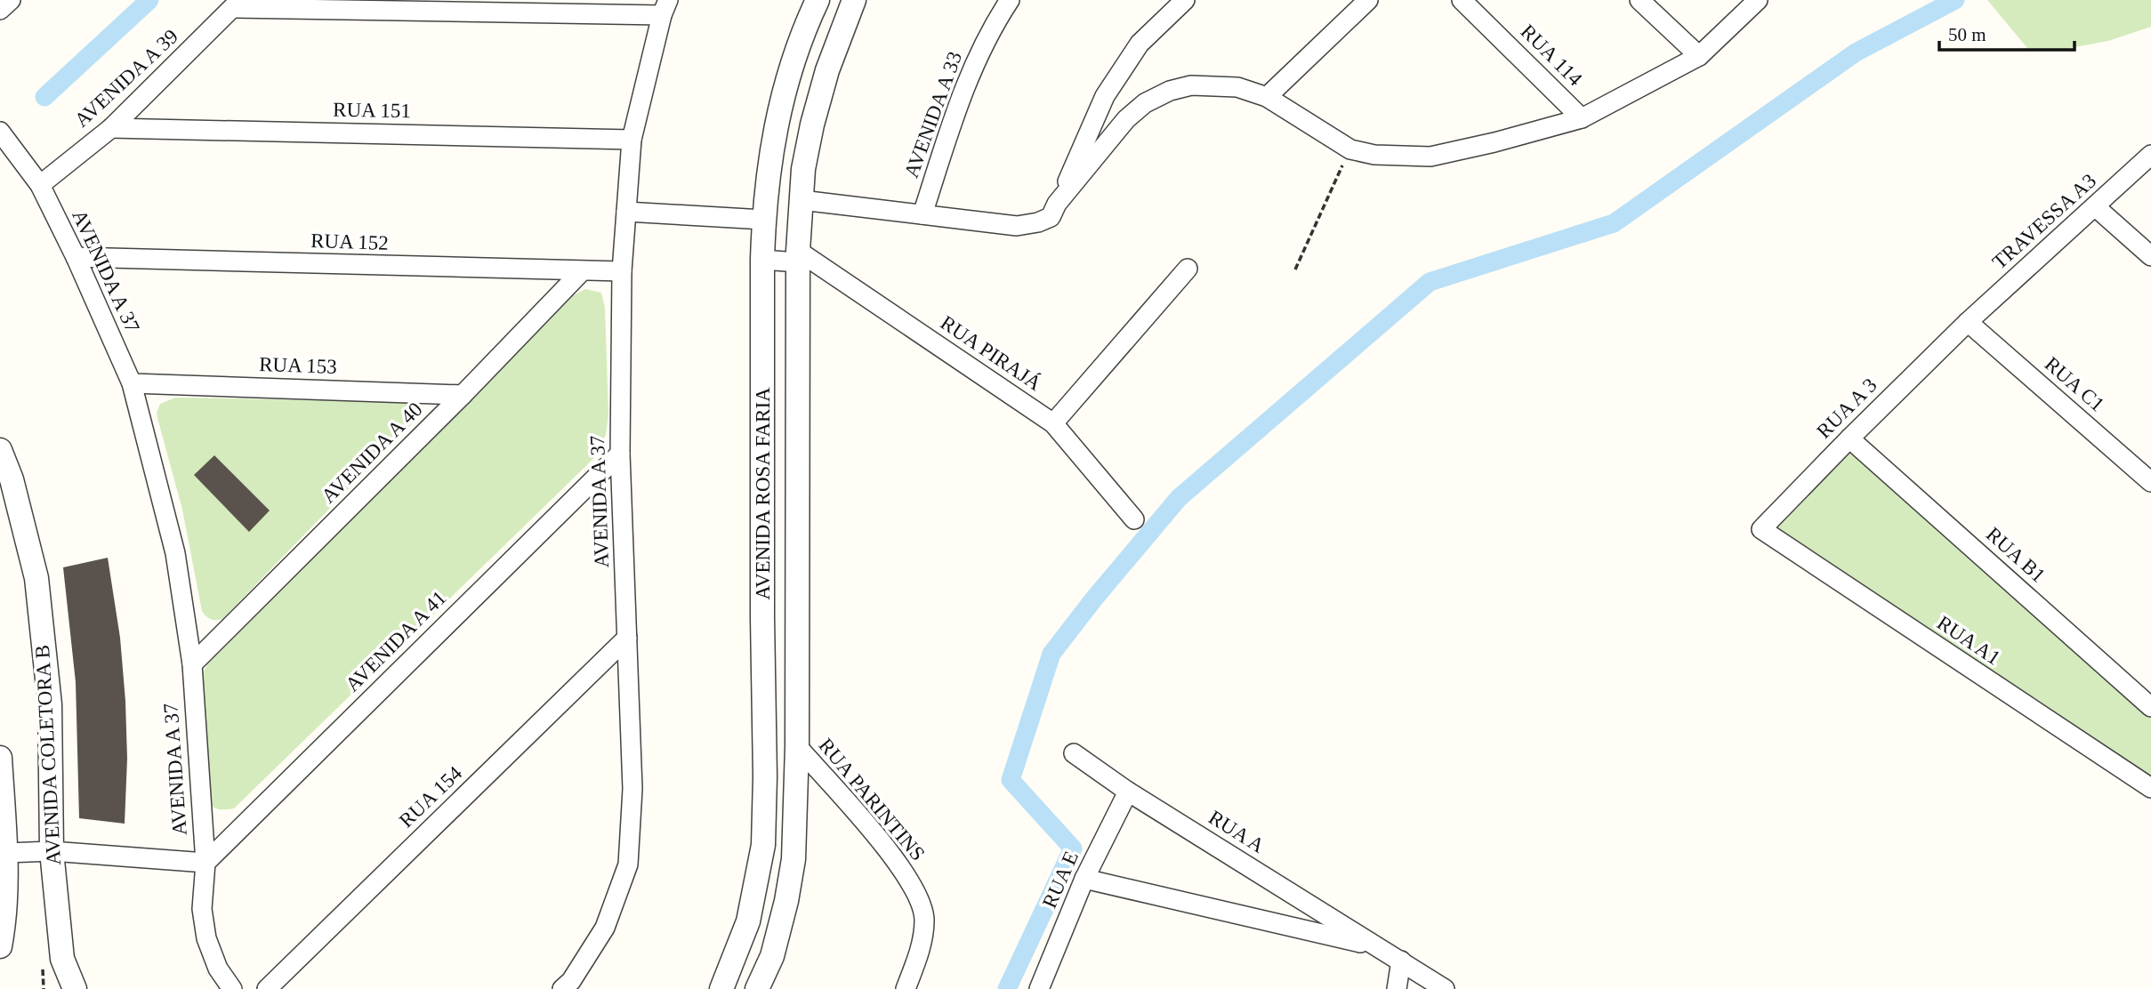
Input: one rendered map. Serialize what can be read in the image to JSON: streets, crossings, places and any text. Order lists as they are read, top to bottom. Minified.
{"streets":{"street":["RUA 114","AVENIDA A 39","RUA 151","AVENIDA A 33","TRAVESSA A3","RUA 152","AVENIDA A 37","RUA PIRAJÁ","RUA 153","RUA C1","RUA A 3","AVENIDA A 40","AVENIDA ROSA FARIA","RUA B1","RUA A1","AVENIDA A 41","AVENIDA COLETORA B","RUA 154","RUA PARINTINS","RUA A","RUA E"]},"crossings":[["AVENIDA A 39","RUA 151"],["AVENIDA A 39","AVENIDA A 37"],["RUA 151","AVENIDA A 37"],["TRAVESSA A3","RUA C1"],["TRAVESSA A3","RUA A 3"],["RUA 152","AVENIDA A 37"],["RUA 152","AVENIDA A 40"],["AVENIDA A 37","RUA 153"],["AVENIDA A 37","AVENIDA A 40"],["AVENIDA A 37","AVENIDA A 41"],["AVENIDA A 37","RUA 154"],["RUA PIRAJÁ","AVENIDA ROSA FARIA"],["RUA 153","AVENIDA A 40"],["RUA C1","RUA A 3"],["RUA A 3","RUA B1"],["RUA A 3","RUA A1"],["AVENIDA ROSA FARIA","RUA PARINTINS"],["RUA A","RUA E"]],"scale_bar":"50 m"}
